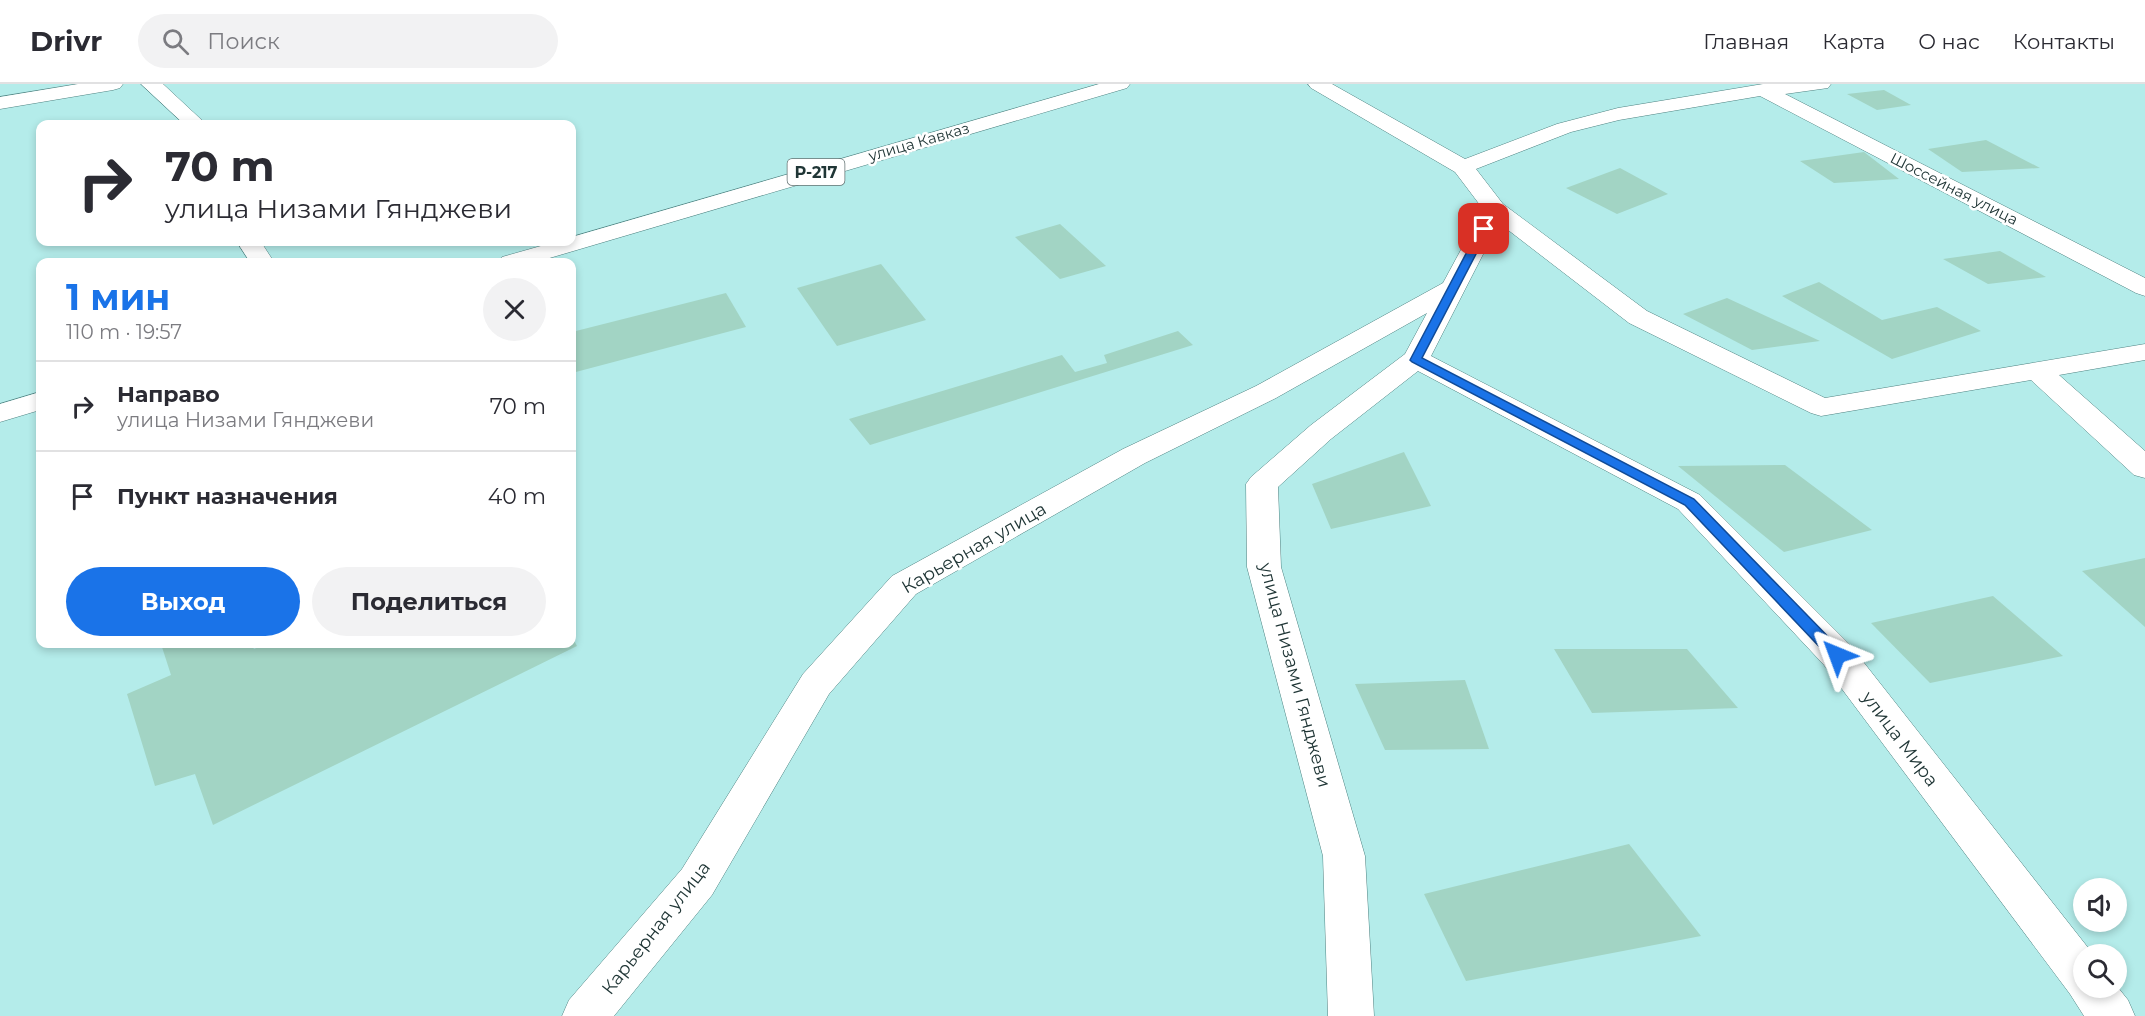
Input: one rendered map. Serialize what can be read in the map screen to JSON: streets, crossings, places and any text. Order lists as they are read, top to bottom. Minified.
{"streets":{"main road":["улица Кавказ","Р-217","Шоссейная улица","Карьерная улица","улица Низами Гянджеви","улица Мира"]},"crossings":[["Карьерная улица","улица Низами Гянджеви"],["улица Низами Гянджеви","улица Мира"]],"page":{"header":"Drivr","search":"Поиск","nav":["Главная","Карта","О нас","Контакты"],"turn":["70 m","улица Низами Гянджеви"],"heading":["1 мин","110 m · 19:57"],"list":[{"name":"Направо","note":"улица Низами Гянджеви","value":"70 m"},{"name":"Пункт назначения","value":"40 m"}],"buttons":["Выход","Поделиться"]}}
